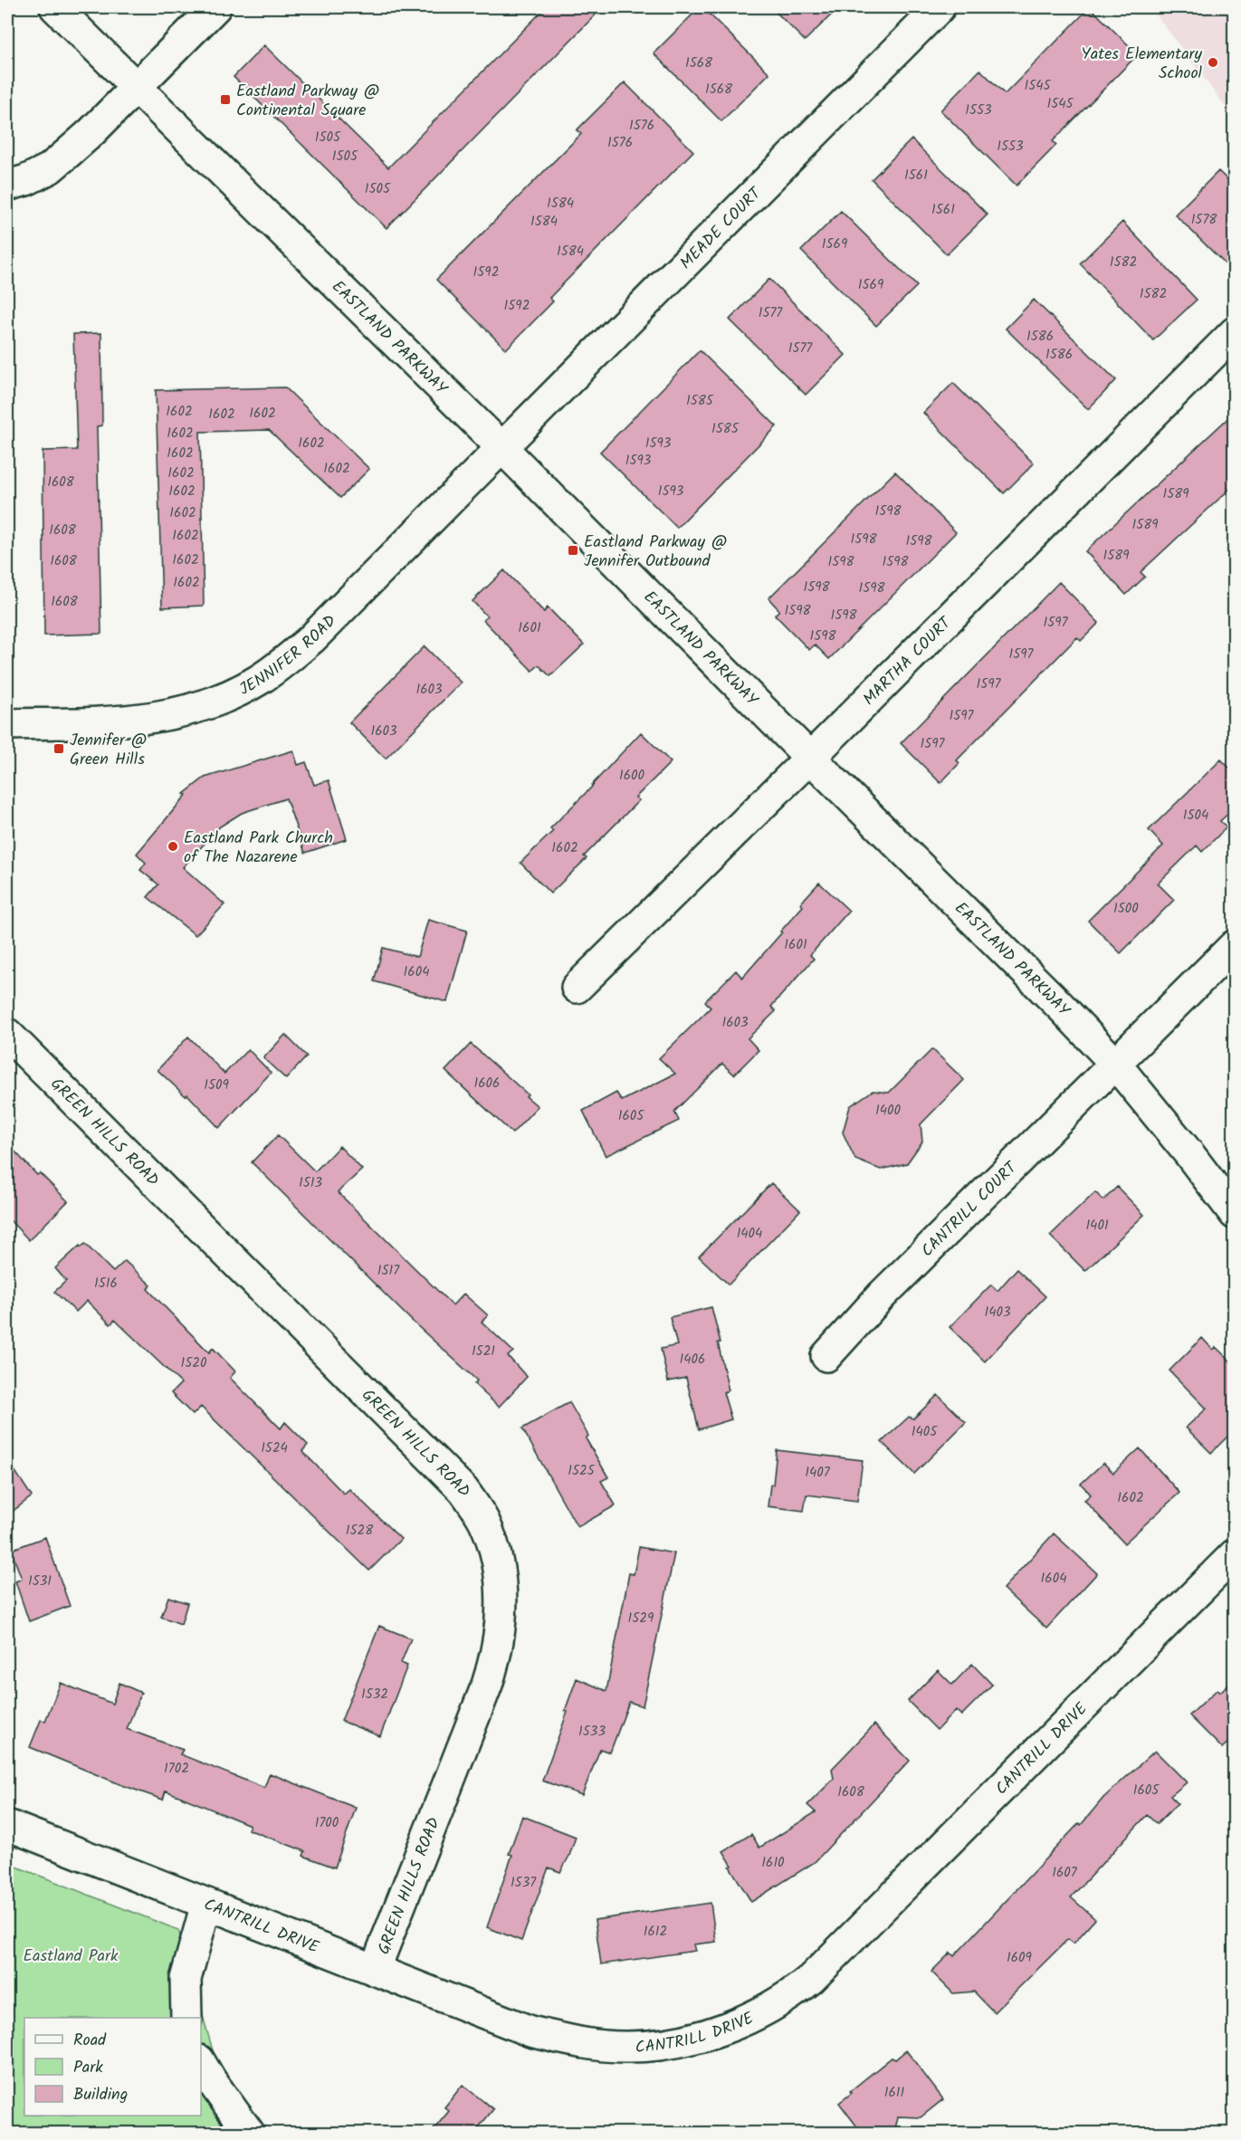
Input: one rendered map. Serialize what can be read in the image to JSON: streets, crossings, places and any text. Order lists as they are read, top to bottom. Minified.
{"streets":{"street":["MEADE COURT","EASTLAND PARKWAY","JENNIFER ROAD","MARTHA COURT","GREEN HILLS ROAD","CANTRILL COURT","CANTRILL DRIVE"]},"crossings":[["MEADE COURT","EASTLAND PARKWAY"],["MEADE COURT","JENNIFER ROAD"],["EASTLAND PARKWAY","JENNIFER ROAD"],["EASTLAND PARKWAY","MARTHA COURT"],["EASTLAND PARKWAY","CANTRILL COURT"],["GREEN HILLS ROAD","CANTRILL DRIVE"]],"parks":["Eastland Park"],"places":{"other":["Yates Elementary School","Eastland Park Church of The Nazarene"],"transit":["Eastland Parkway @ Continental Square","Eastland Parkway @ Jennifer Outbound","Jennifer @ Green Hills"]},"house_numbers":["1568","1545","1568","1545","1553","1576","1505","1576","1553","1505","1561","1505","1584","1561","1578","1584","1569","1584","1582","1592","1569","1582","1592","1577","1586","1577","1586","1585","1602","1602","1602","1585","1602","1602","1593","1602","1593","1602","1602","1608","1602","1593","1589","1598","1602","1589","1608","1602","1598","1598","1589","1602","1608","1598","1598","1602","1598","1598","1608","1598","1598","1597","1601","1598","1597","1597","1603","1597","1603","1597","1600","1504","1602","1500","1601","1604","1603","1606","1509","1400","1605","1513","1401","1404","1517","1516","1403","1521","1406","1520","1405","1524","1525","1407","1602","1528","1604","1531","1529","1532","1533","1702","1605","1608","1700","1610","1607","1537","1612","1609","1611"],"legend":["Road","Park","Building"]}
